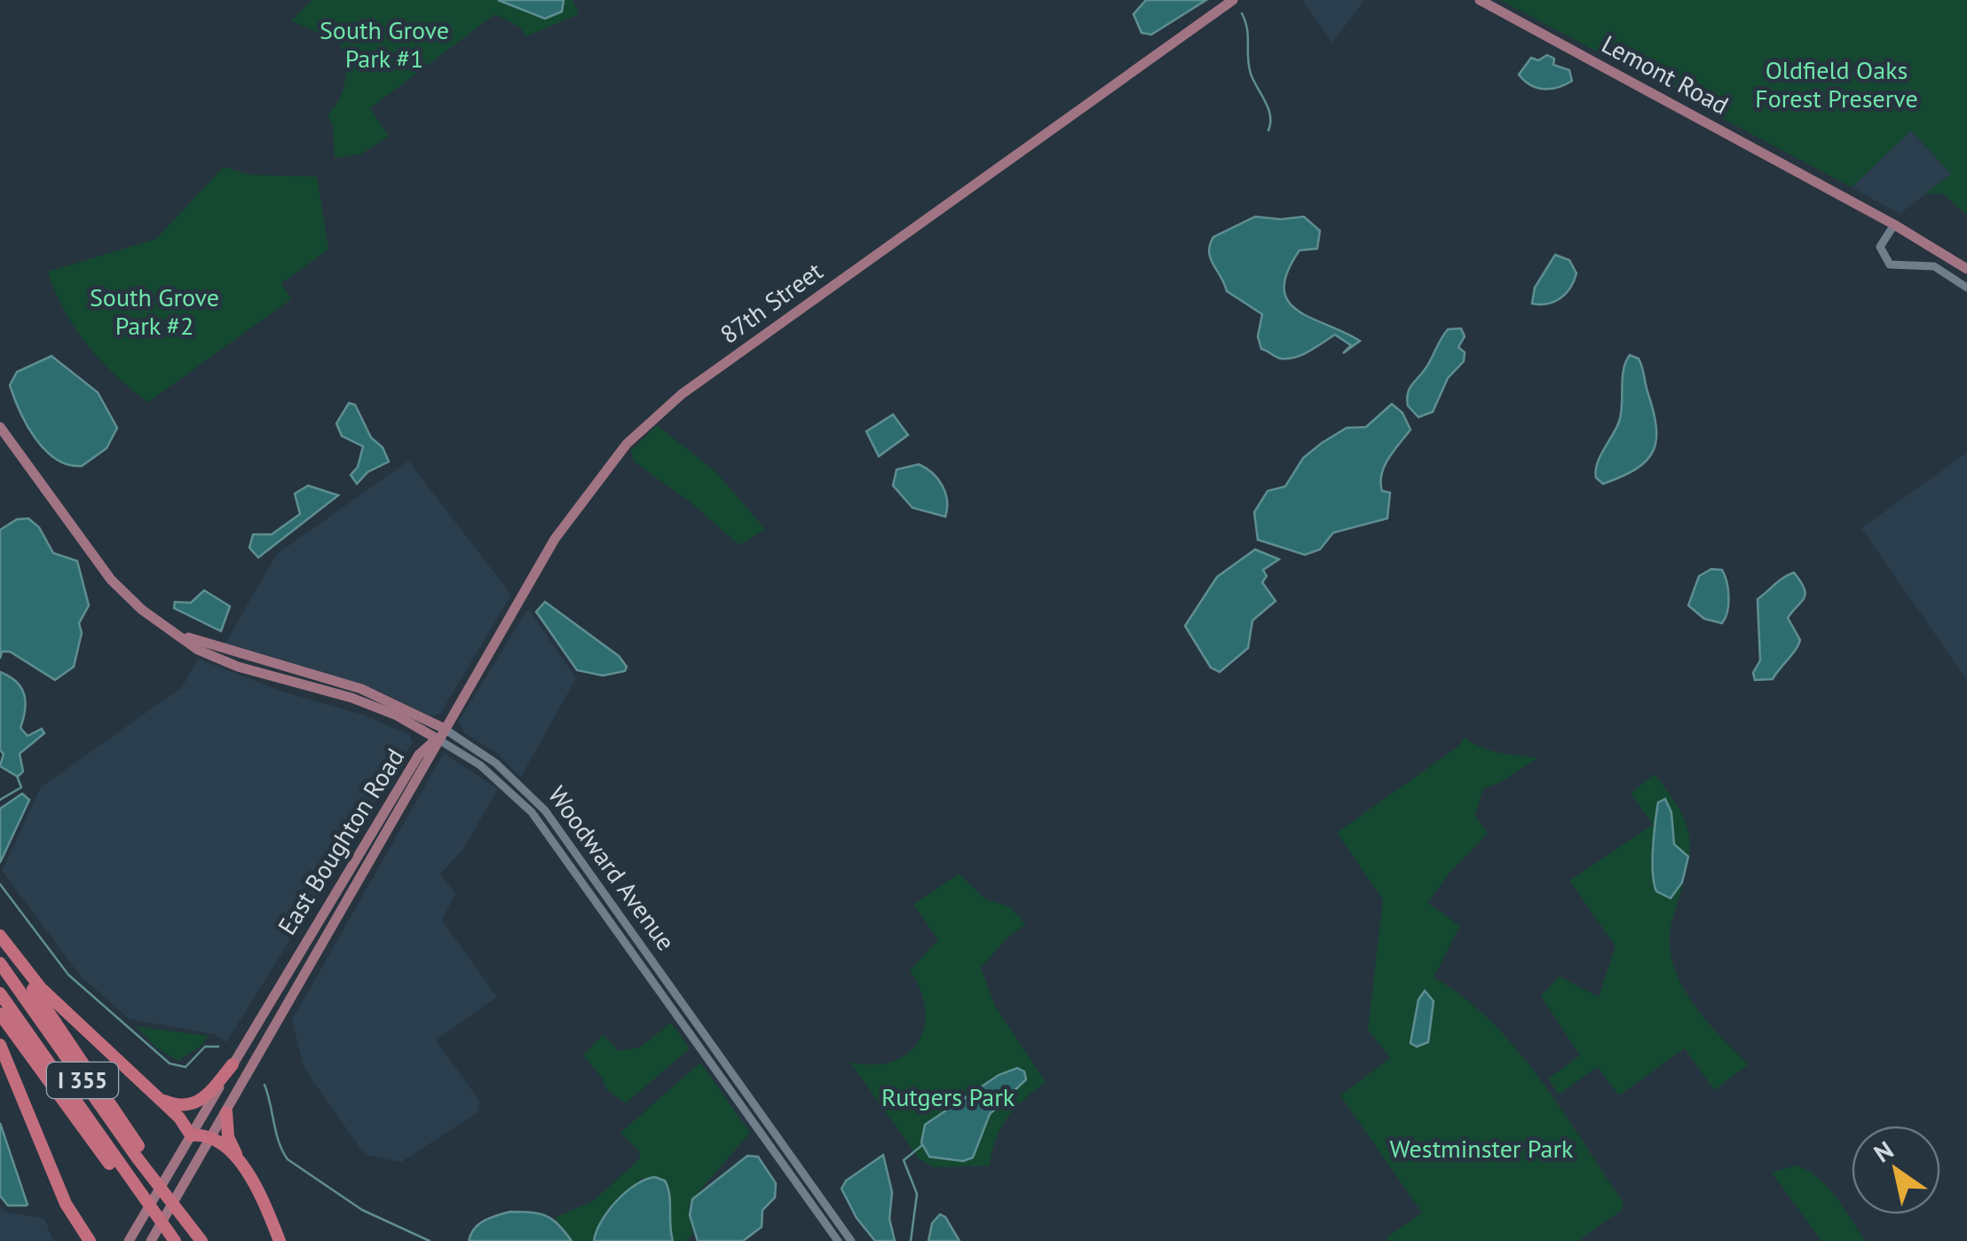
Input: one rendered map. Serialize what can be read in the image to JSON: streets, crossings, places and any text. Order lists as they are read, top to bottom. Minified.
{"streets":{"highway":["I 355"],"main road":["Lemont Road","87th Street","East Boughton Road","Woodward Avenue"]},"crossings":[["87th Street","East Boughton Road"],["87th Street","Woodward Avenue"],["East Boughton Road","Woodward Avenue"]],"parks":["South Grove Park #1","Oldfield Oaks Forest Preserve","South Grove Park #2","Rutgers Park","Westminster Park"],"north":"top left"}
